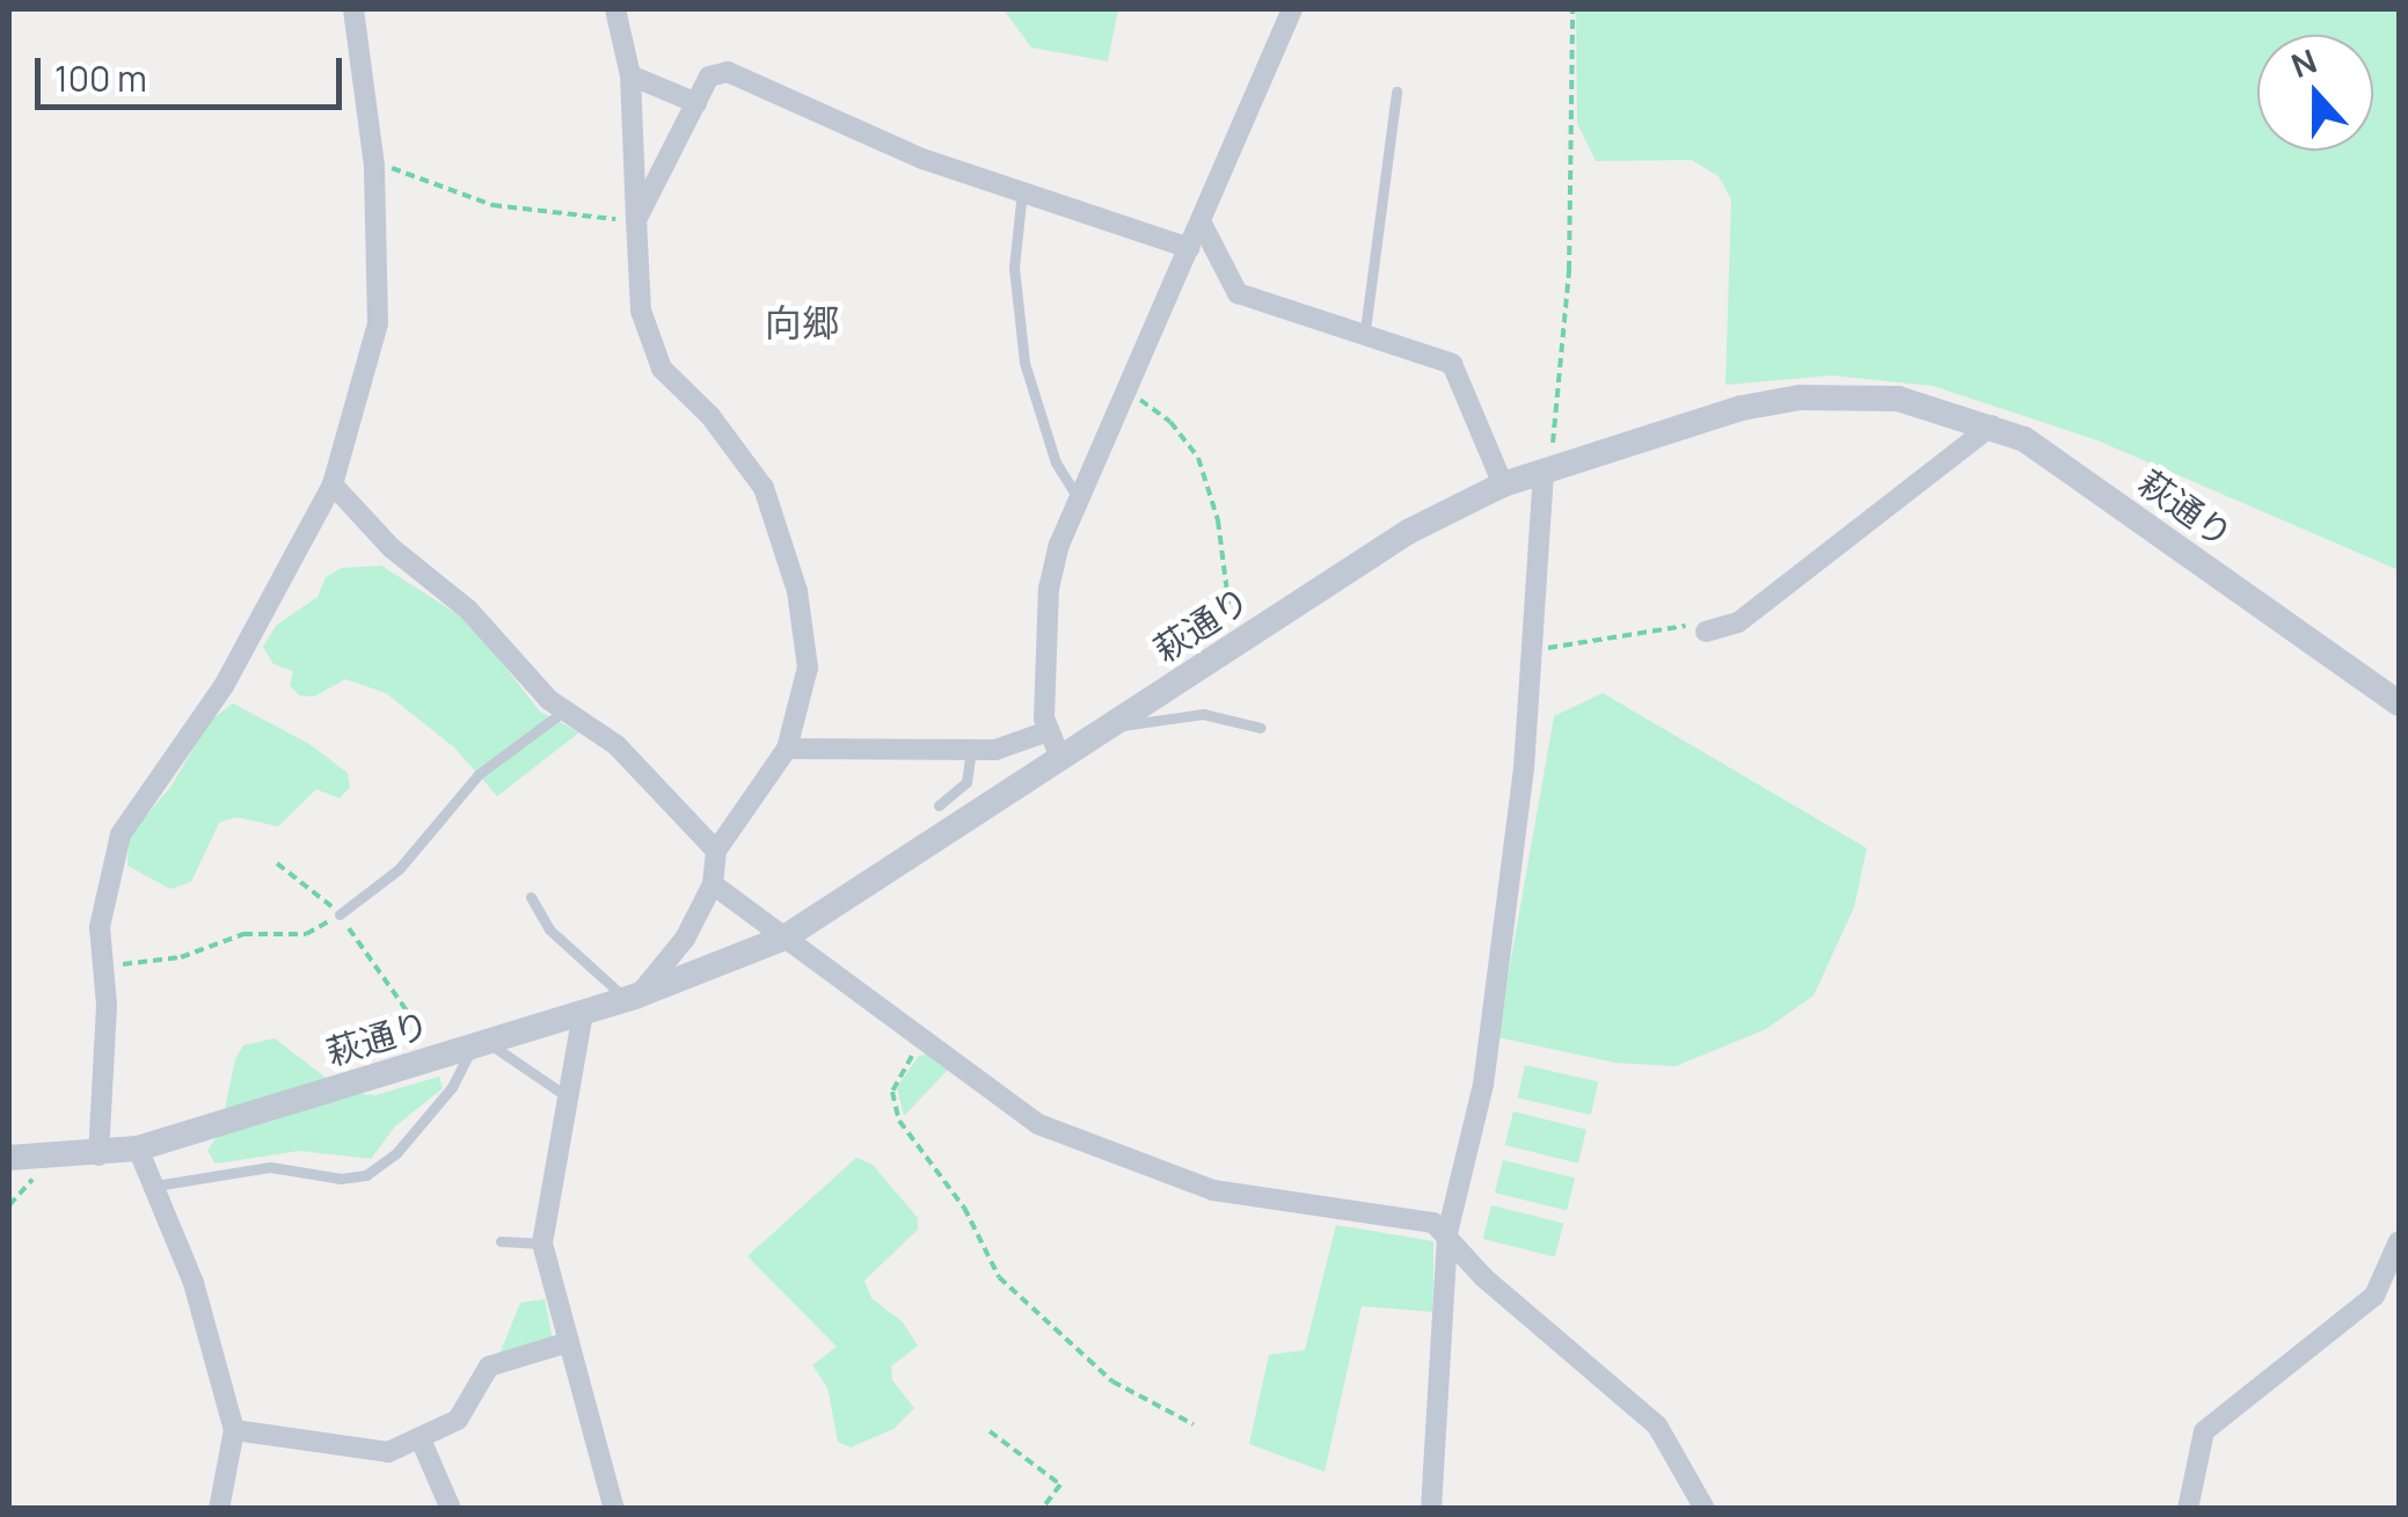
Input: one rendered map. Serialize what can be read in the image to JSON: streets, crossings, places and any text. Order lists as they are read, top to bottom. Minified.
{"streets":{"street":["萩通り"]},"districts":["向郷"],"scale_bar":"100 m","north":"top"}
